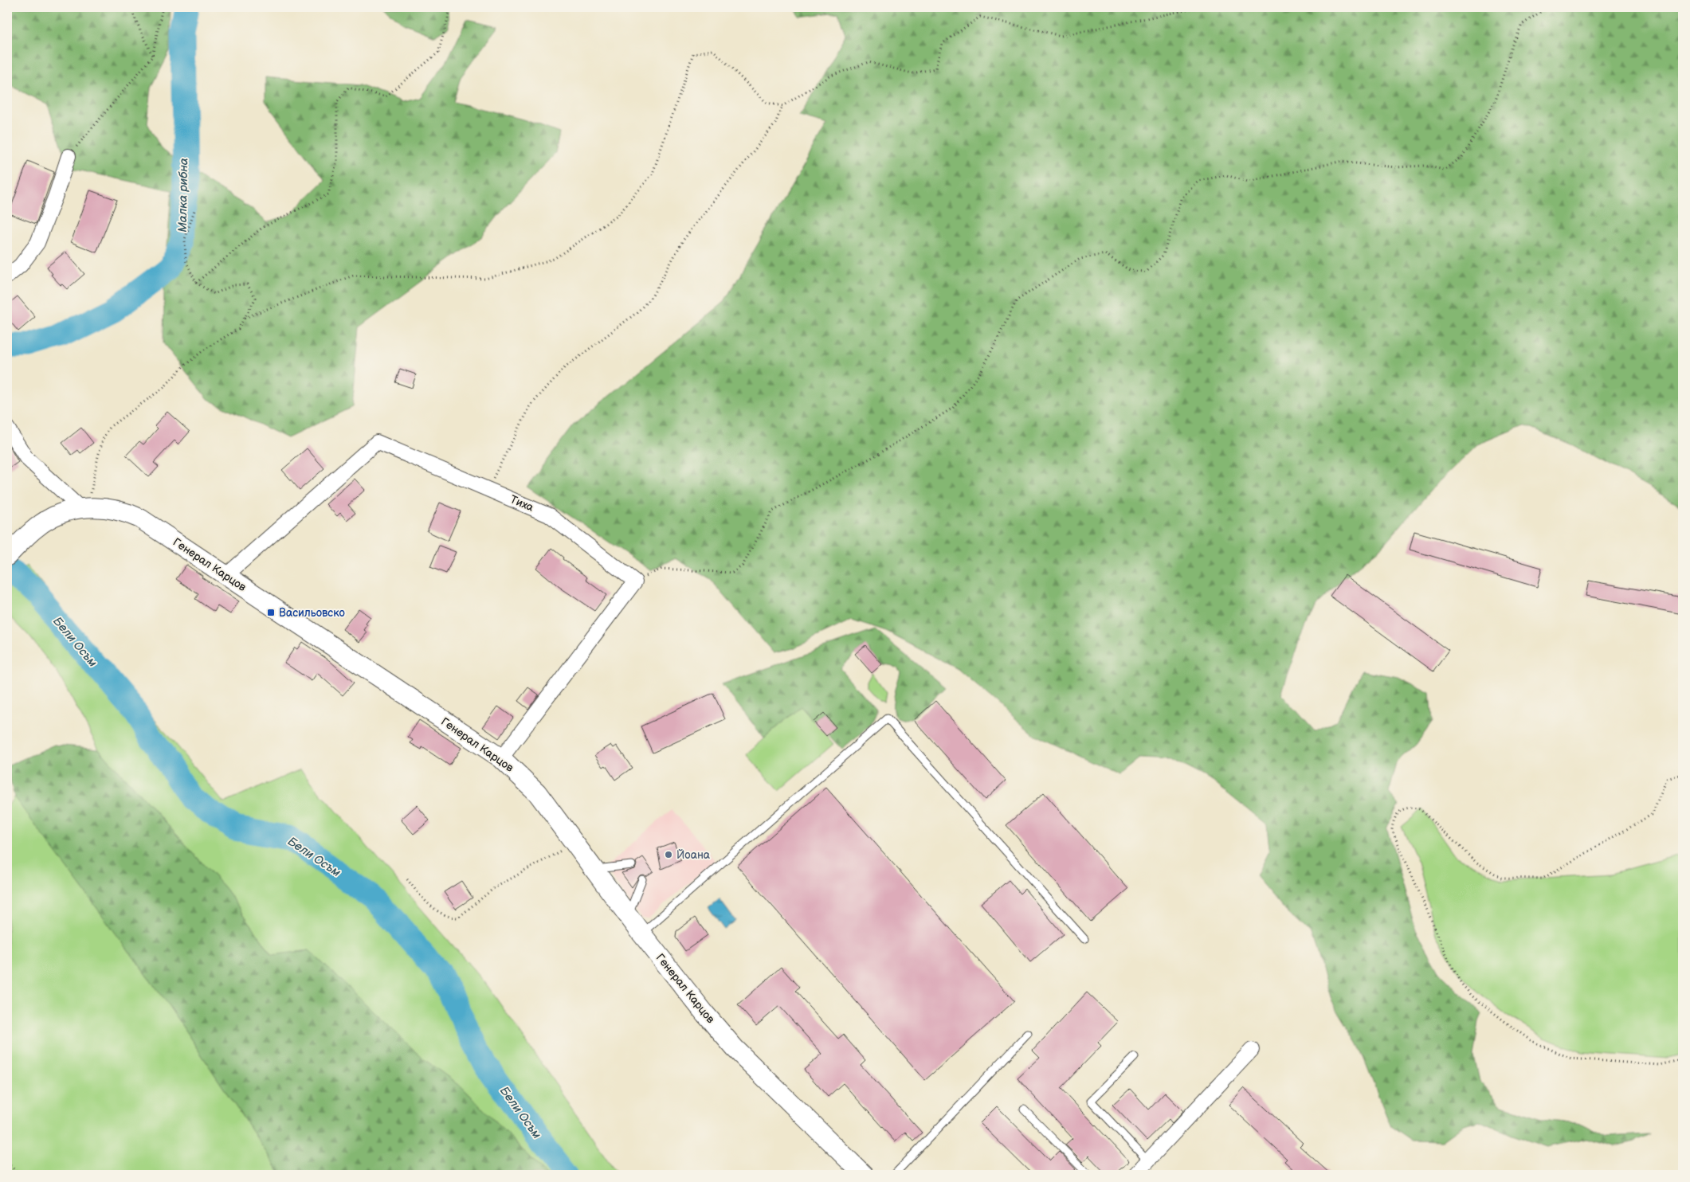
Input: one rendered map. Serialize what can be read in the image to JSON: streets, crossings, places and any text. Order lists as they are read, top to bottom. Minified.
{"streets":{"main road":["Генерал Карцов"],"street":["Тиха"]},"crossings":[["Тиха","Генерал Карцов"]],"water":["Малка рибна","Бели Осъм"],"places":{"transit":["Васильовско"],"other":["Йоана"]}}
